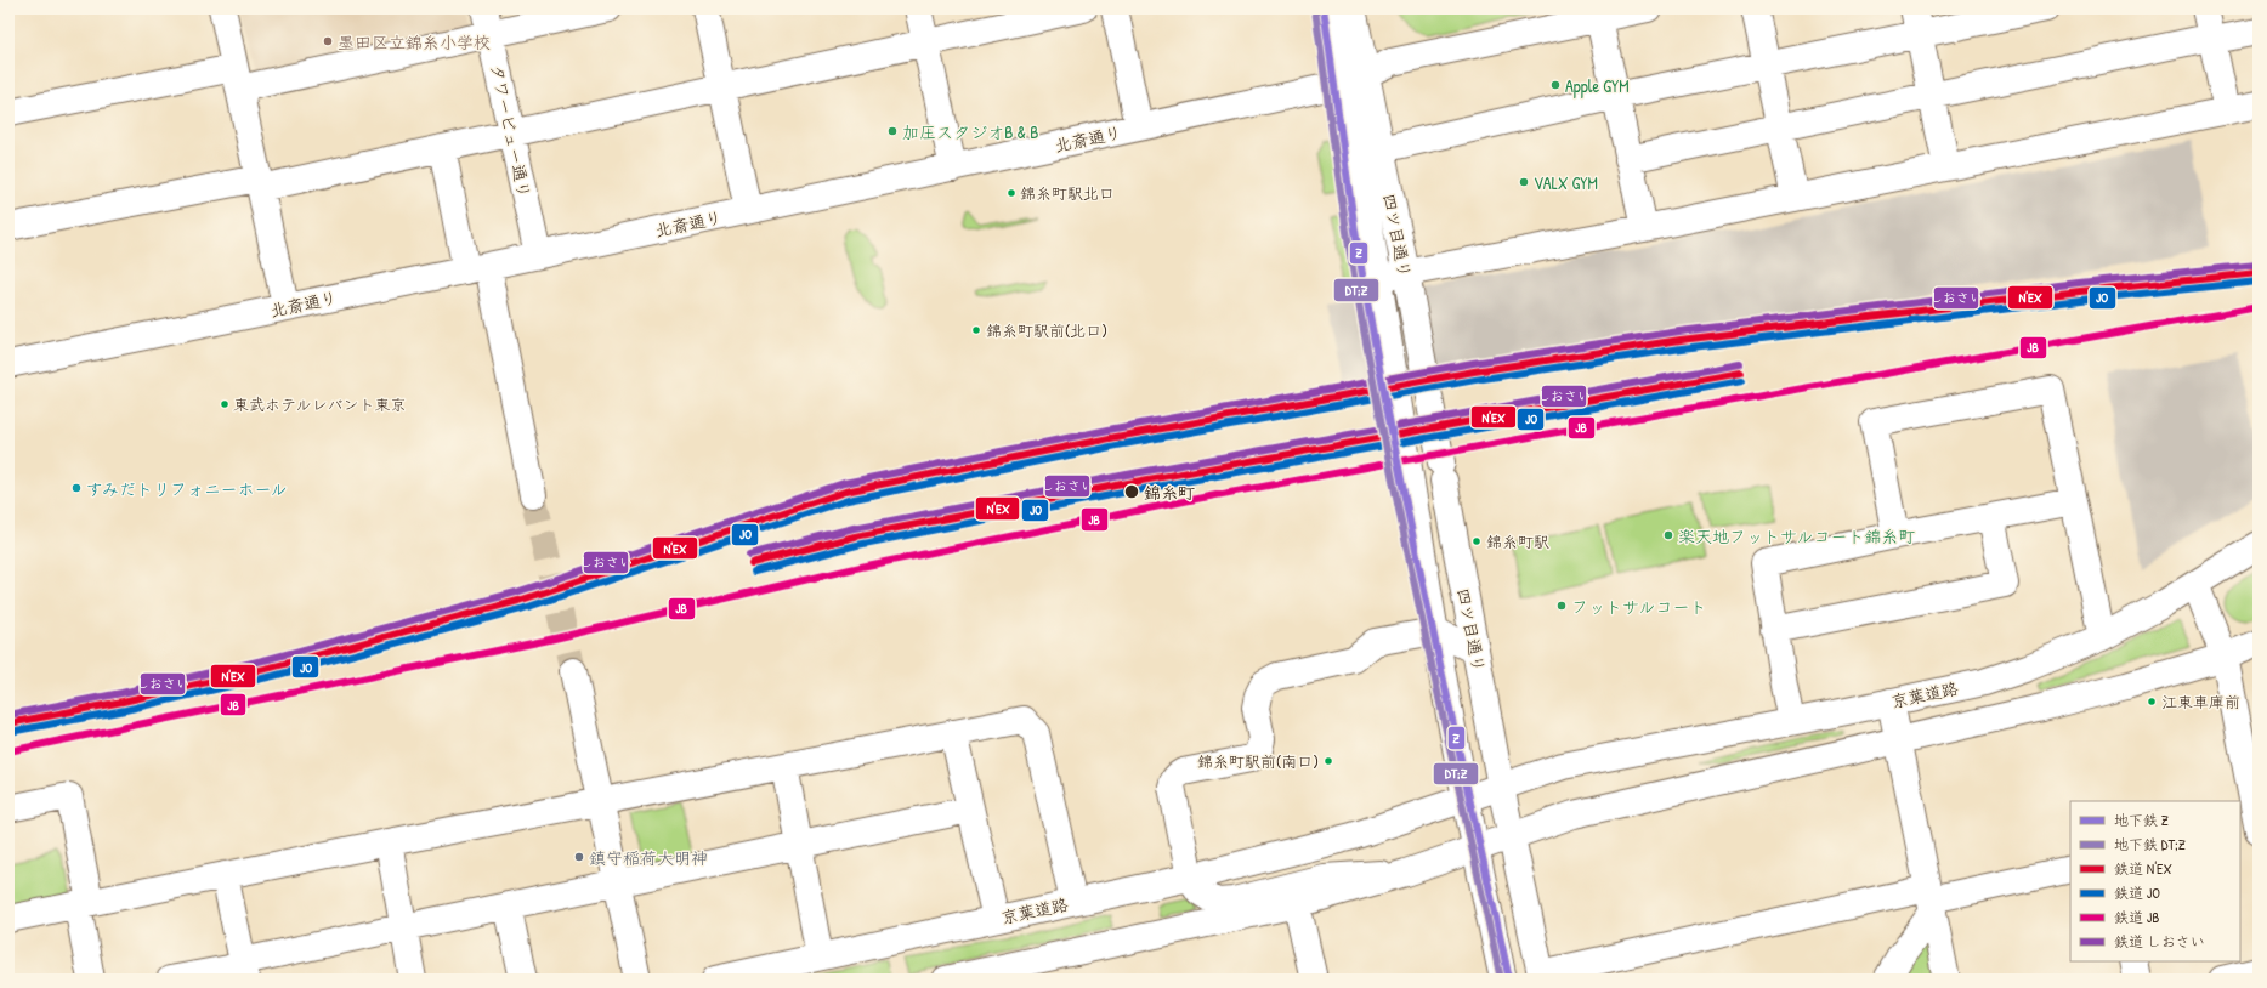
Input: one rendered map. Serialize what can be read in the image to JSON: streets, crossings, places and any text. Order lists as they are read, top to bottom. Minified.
{"streets":{"main road":["タワービュー通り","北斎通り","四ツ目通り","京葉道路"]},"crossings":[["タワービュー通り","北斎通り"],["北斎通り","四ツ目通り"],["四ツ目通り","京葉道路"]],"places":["墨田区立錦糸小学校","Apple GYM","加圧スタジオB & B","VALX GYM","錦糸町駅北口","錦糸町駅前(北口)","東武ホテルレバント東京","すみだトリフォニーホール","錦糸町","楽天地フットサルコート錦糸町","錦糸町駅","フットサルコート","江東車庫前","錦糸町駅前(南口)","鎮守稲荷大明神"],"lines":["metro line Z","metro line DT;Z","rail line しおさい","rail line N'EX","rail line JO","rail line JB"],"legend":["地下鉄 Z","地下鉄 DT;Z","鉄道 N'EX","鉄道 JO","鉄道 JB","鉄道 しおさい"]}
